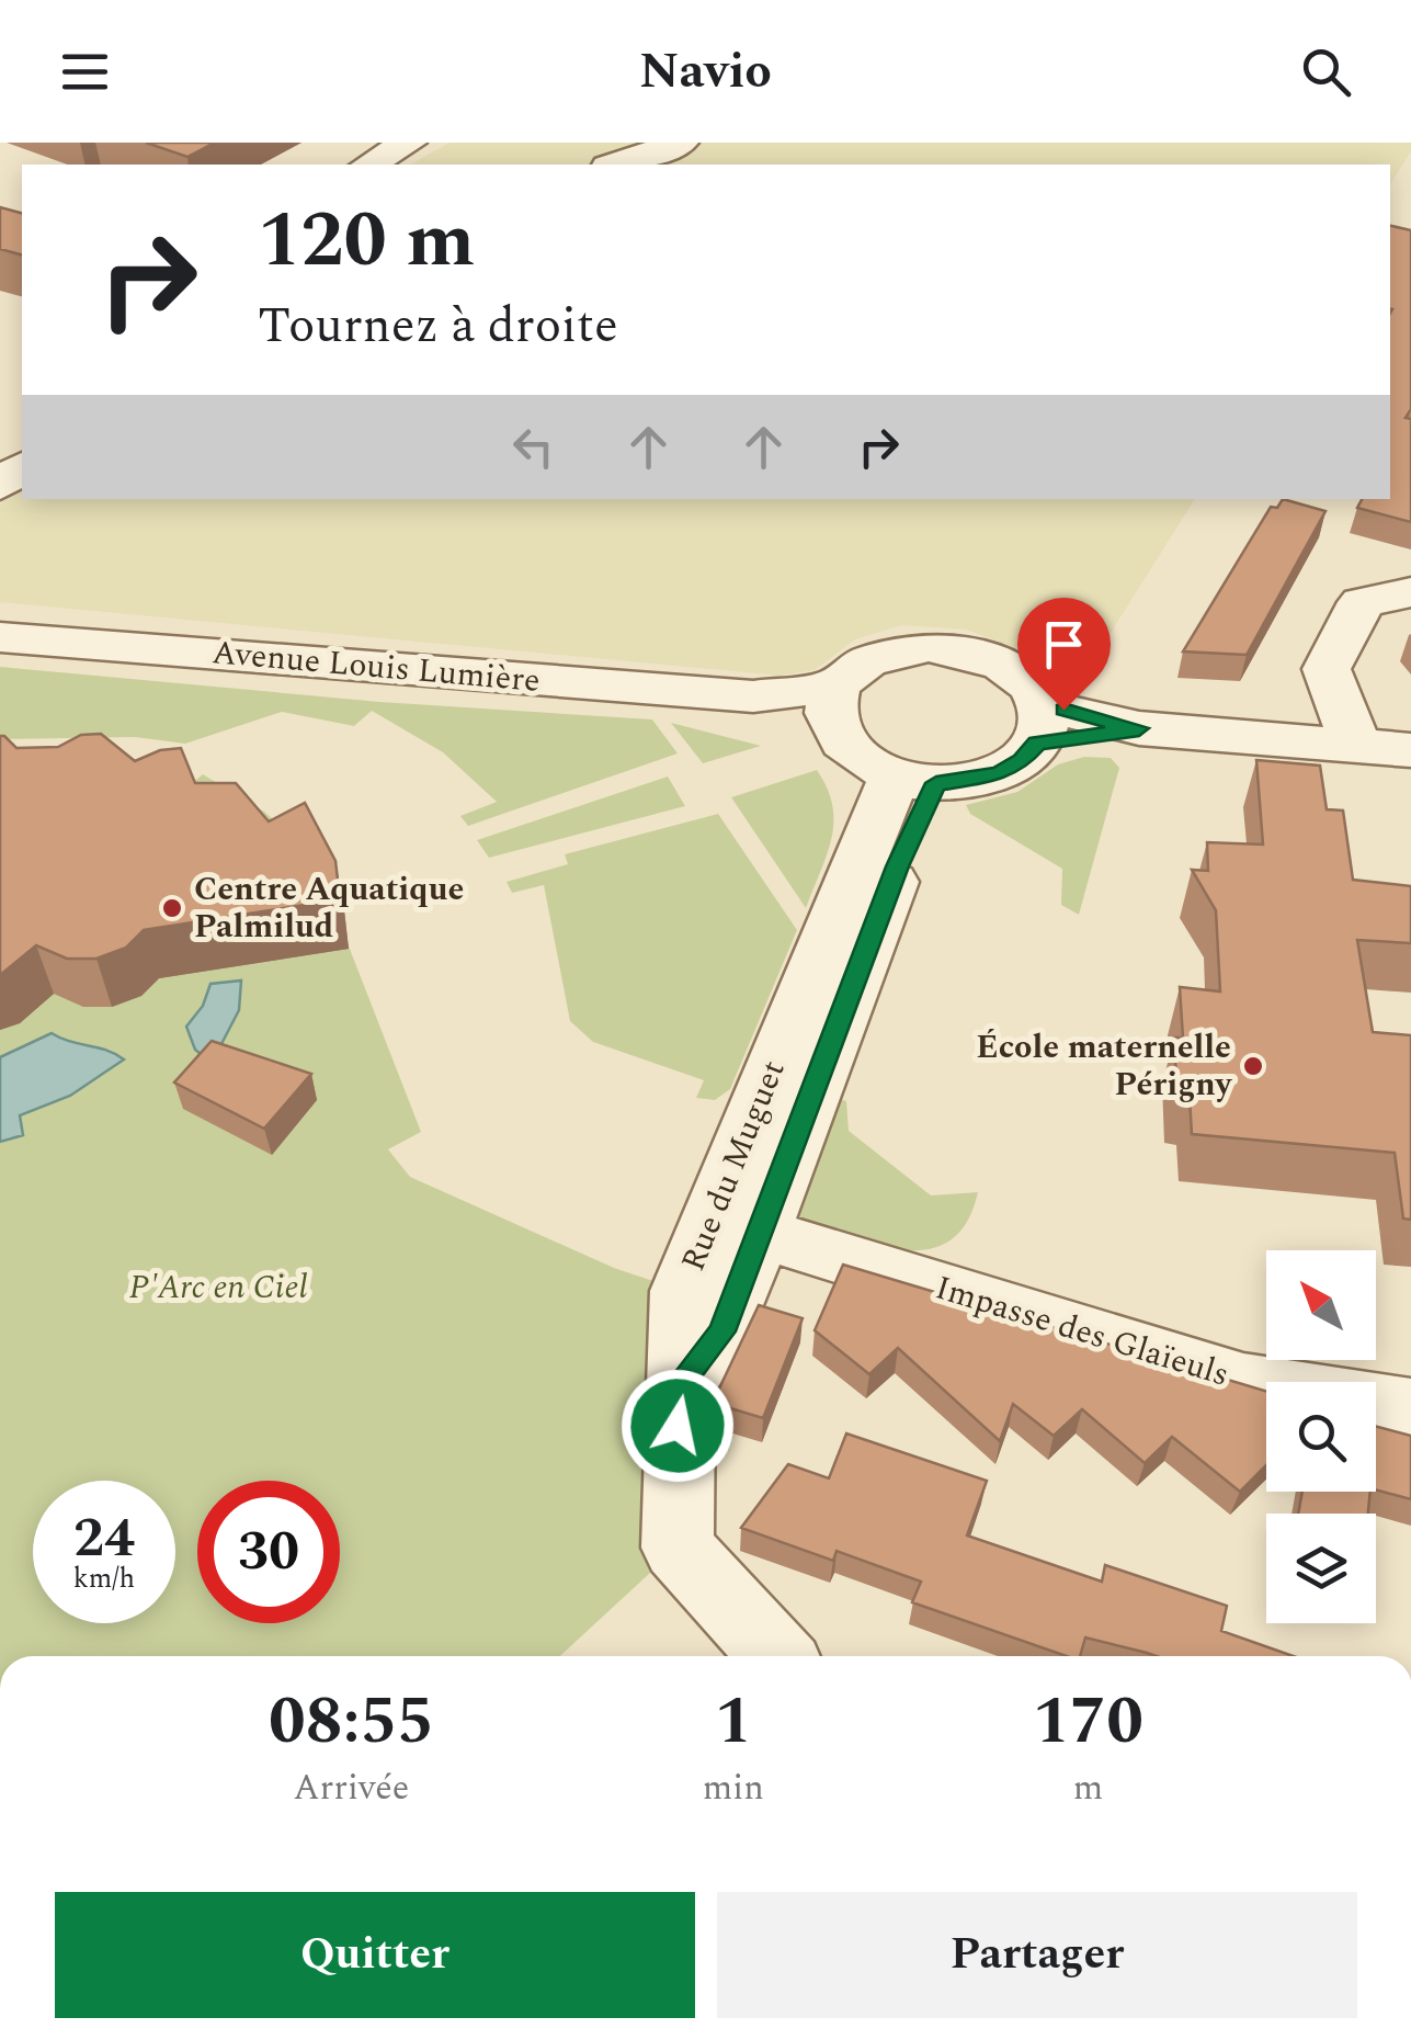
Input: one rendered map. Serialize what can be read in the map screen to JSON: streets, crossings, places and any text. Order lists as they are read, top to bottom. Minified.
{"streets":{"street":["Avenue Louis Lumière","Rue du Muguet","Impasse des Glaïeuls"]},"crossings":[["Avenue Louis Lumière","Rue du Muguet"]],"parks":["P'Arc en Ciel"],"places":["Centre Aquatique Palmilud","École maternelle Périgny"],"north":"top left","page":{"header":"Navio","turn":["120 m","Tournez à droite"],"speed":"24 km/h","limit":"30","eta":["08:55","Arrivée","1","min","170","m"],"buttons":["Quitter","Partager"]}}
